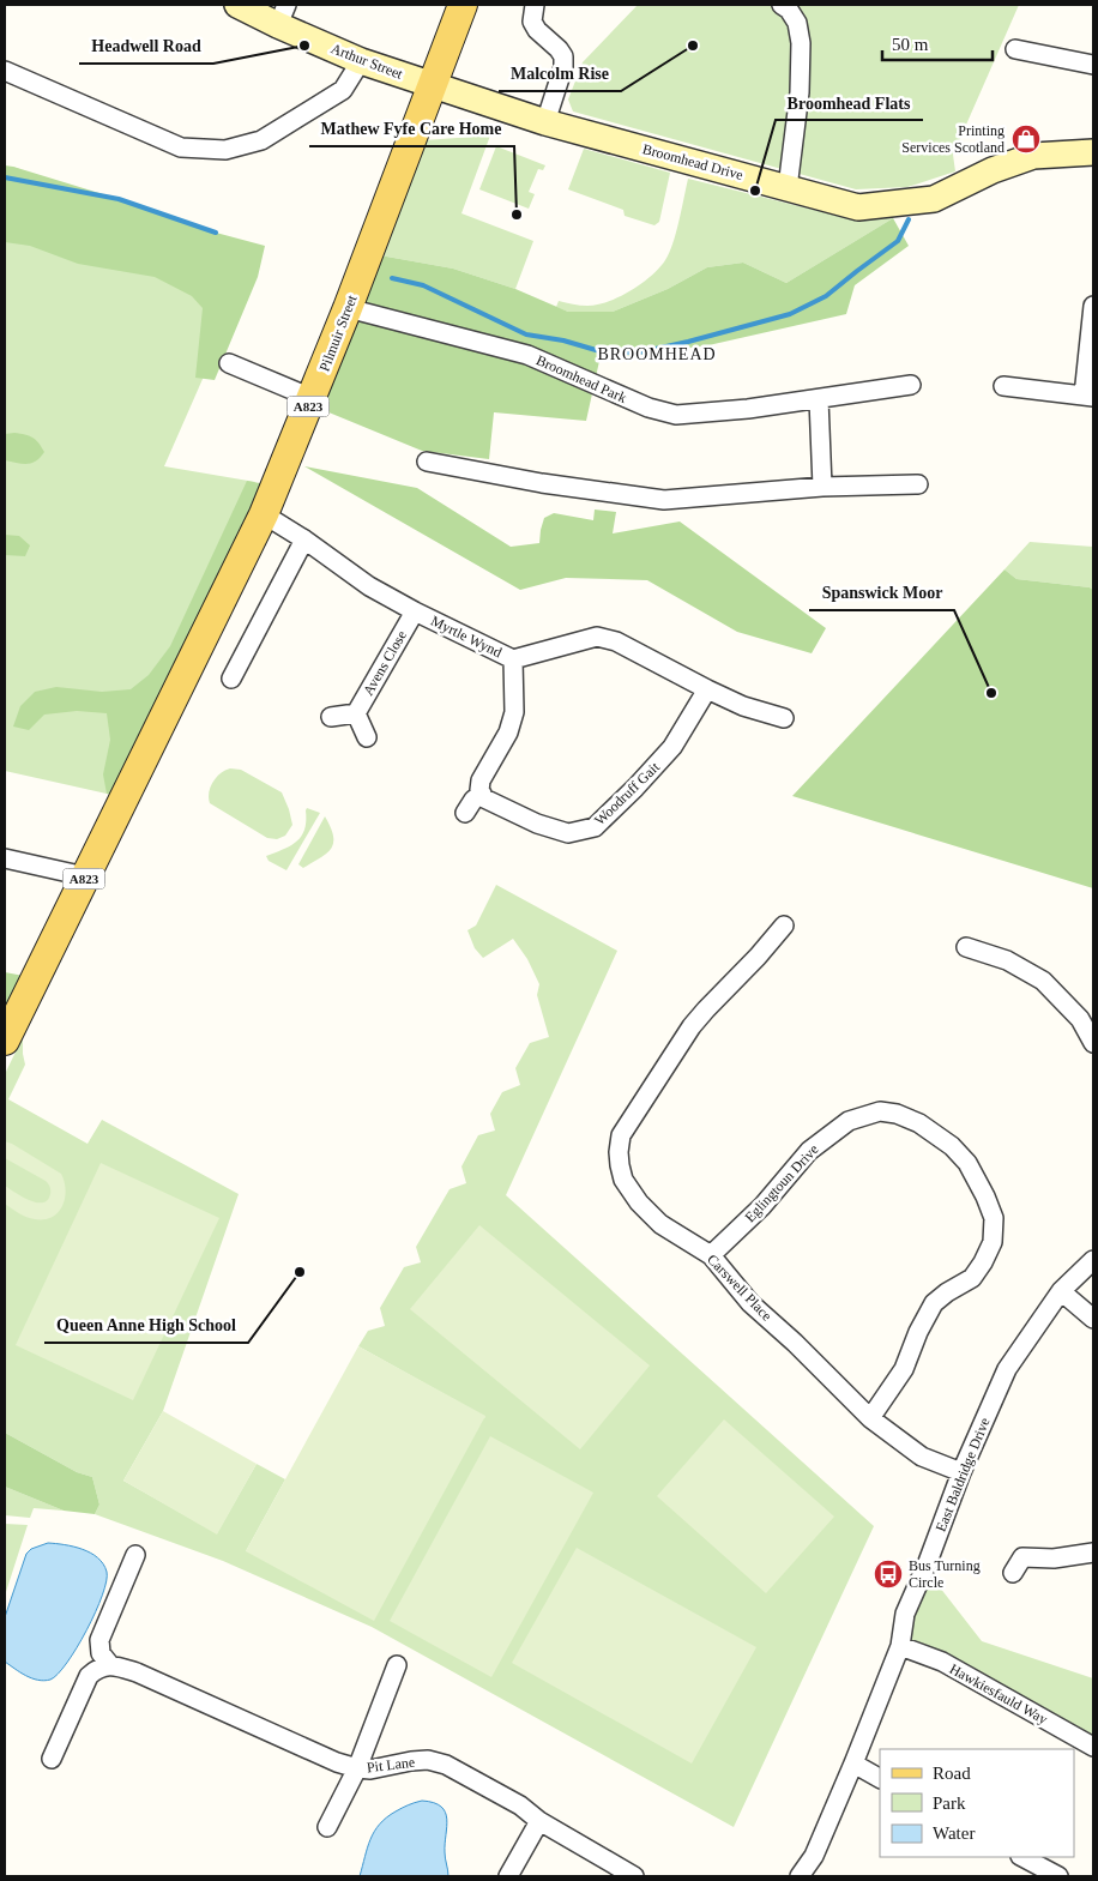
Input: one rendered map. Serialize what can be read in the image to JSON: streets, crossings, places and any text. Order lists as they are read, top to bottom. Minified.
{"streets":{"main road":["Arthur Street","Broomhead Drive","Pilmuir Street","A823"],"street":["Broomhead Park","Myrtle Wynd","Avens Close","Woodruff Gait","Eglingtoun Drive","Carswell Place","East Baldridge Drive","Hawkiesfauld Way","Pit Lane"]},"crossings":[["Arthur Street","Broomhead Drive"],["Arthur Street","Pilmuir Street"],["Broomhead Drive","Pilmuir Street"],["Pilmuir Street","Broomhead Park"],["Pilmuir Street","A823"],["Pilmuir Street","Myrtle Wynd"],["Myrtle Wynd","Avens Close"],["Myrtle Wynd","Woodruff Gait"],["Eglingtoun Drive","Carswell Place"],["Carswell Place","East Baldridge Drive"],["East Baldridge Drive","Hawkiesfauld Way"]],"districts":["BROOMHEAD"],"places":{"other":["Headwell Road","Malcolm Rise","Broomhead Flats","Mathew Fyfe Care Home","Spanswick Moor","Queen Anne High School"],"shop":["Printing Services Scotland"],"bus stop":["Bus Turning Circle"]},"legend":["Road","Park","Water"],"scale_bar":"50 m"}
